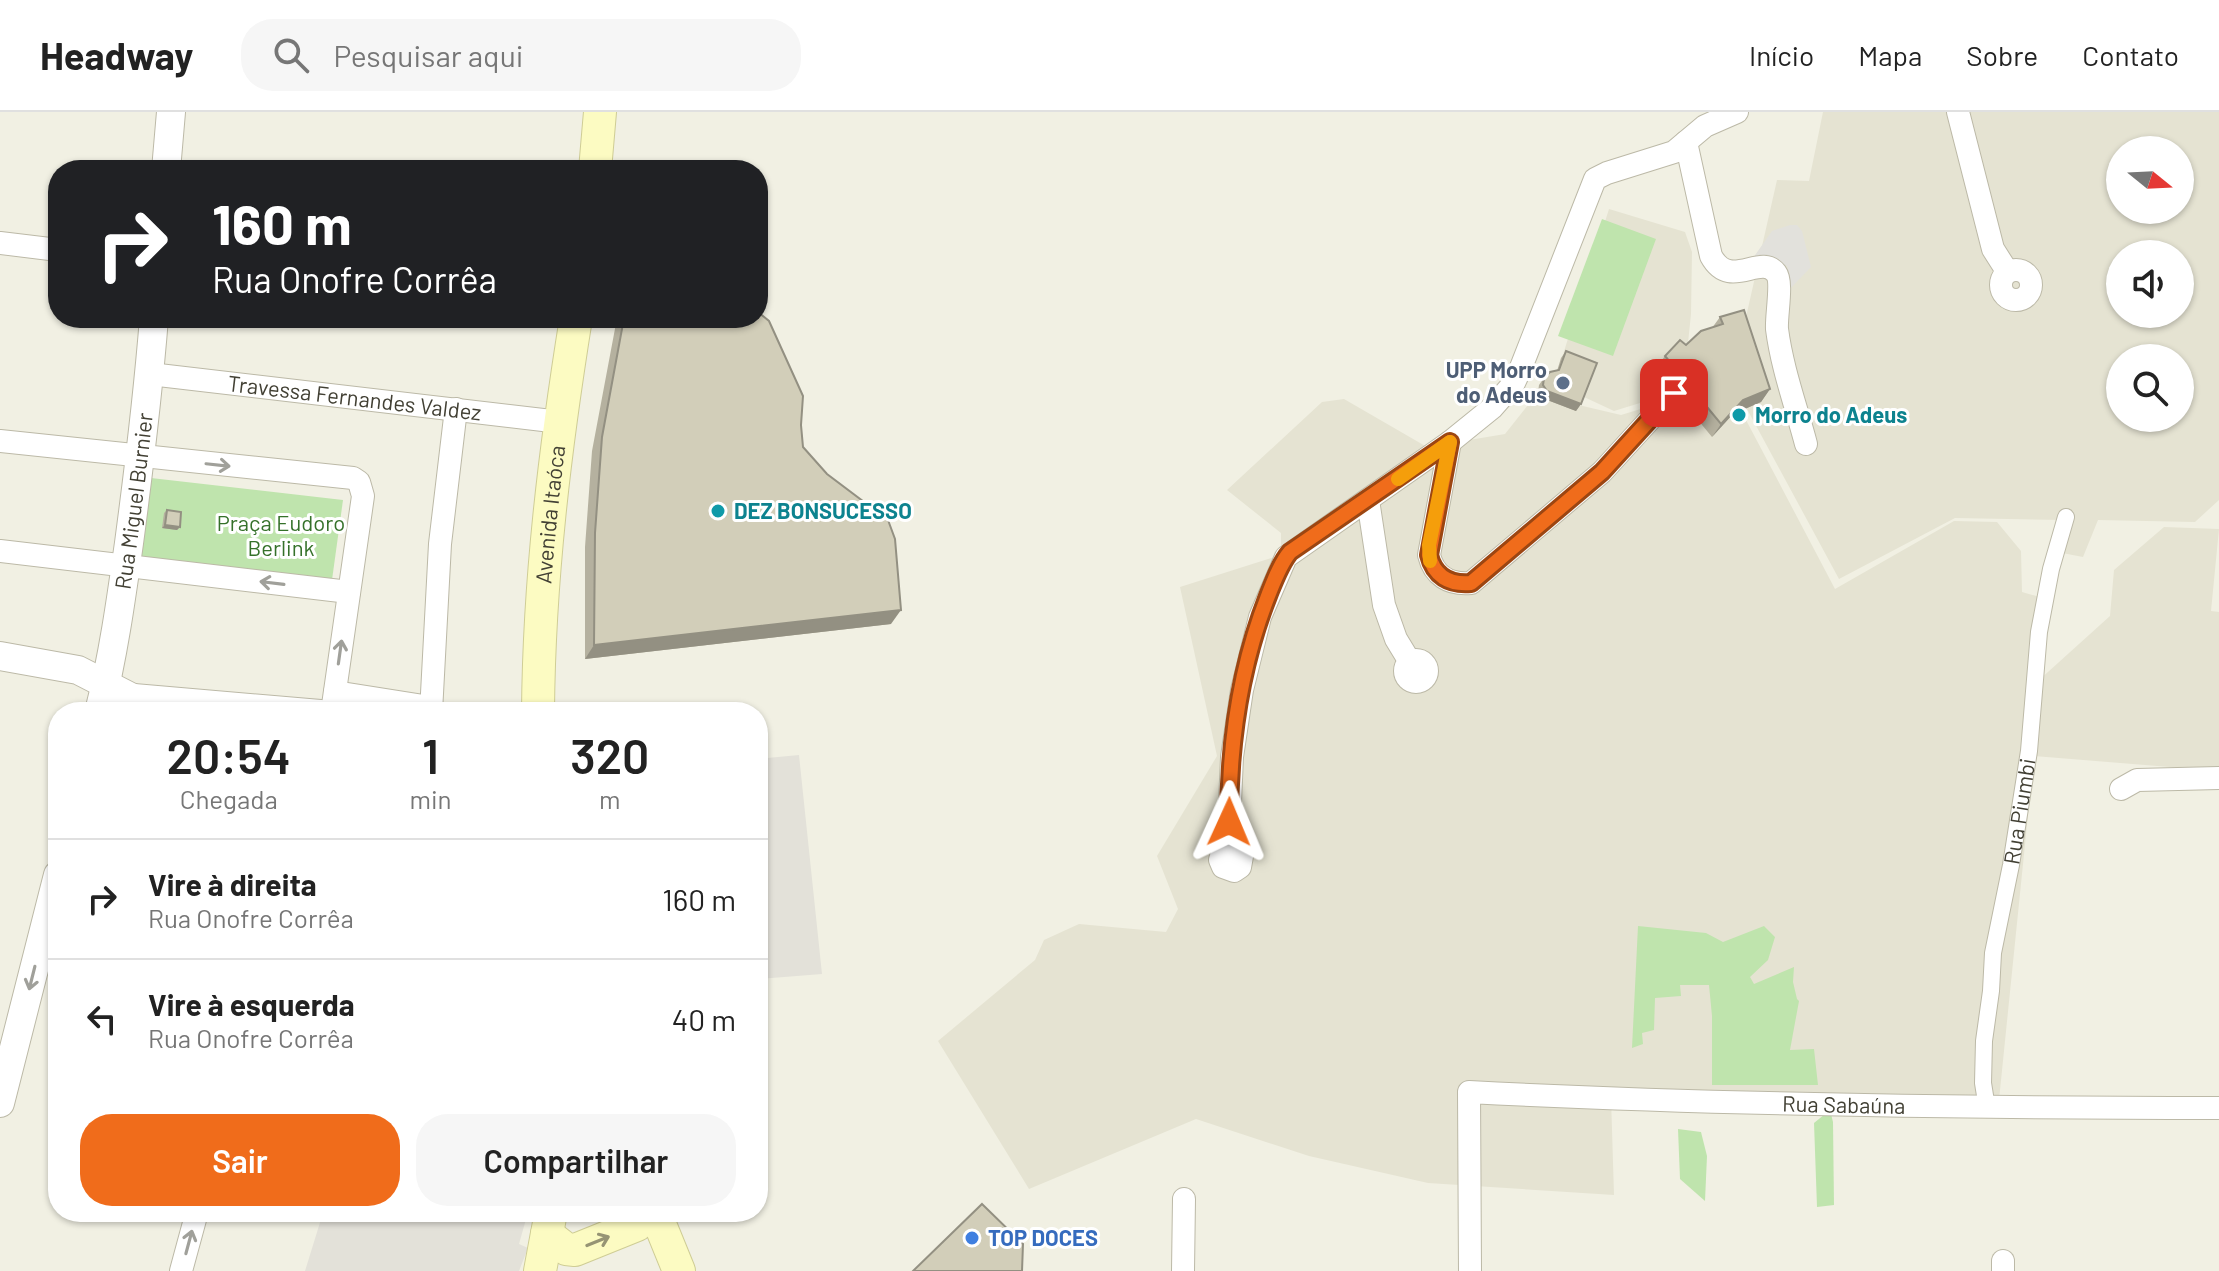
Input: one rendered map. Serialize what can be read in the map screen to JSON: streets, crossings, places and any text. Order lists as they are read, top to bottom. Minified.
{"streets":{"main road":["Avenida Itaóca"],"street":["Travessa Fernandes Valdez","Rua Miguel Burnier","Rua Piumbi","Rua Sabaúna"]},"crossings":[["Travessa Fernandes Valdez","Rua Miguel Burnier"],["Travessa Fernandes Valdez","Avenida Itaóca"],["Rua Piumbi","Rua Sabaúna"]],"parks":["Praça Eudoro Berlink"],"places":["UPP Morro do Adeus","Morro do Adeus","DEZ BONSUCESSO","TOP DOCES"],"north":"right","page":{"header":"Headway","search":"Pesquisar aqui","nav":["Início","Mapa","Sobre","Contato"],"turn":["160 m","Rua Onofre Corrêa"],"eta":["20:54","Chegada","1","min","320","m"],"list":[{"name":"Vire à direita","note":"Rua Onofre Corrêa","value":"160 m"},{"name":"Vire à esquerda","note":"Rua Onofre Corrêa","value":"40 m"}],"buttons":["Sair","Compartilhar"]}}
